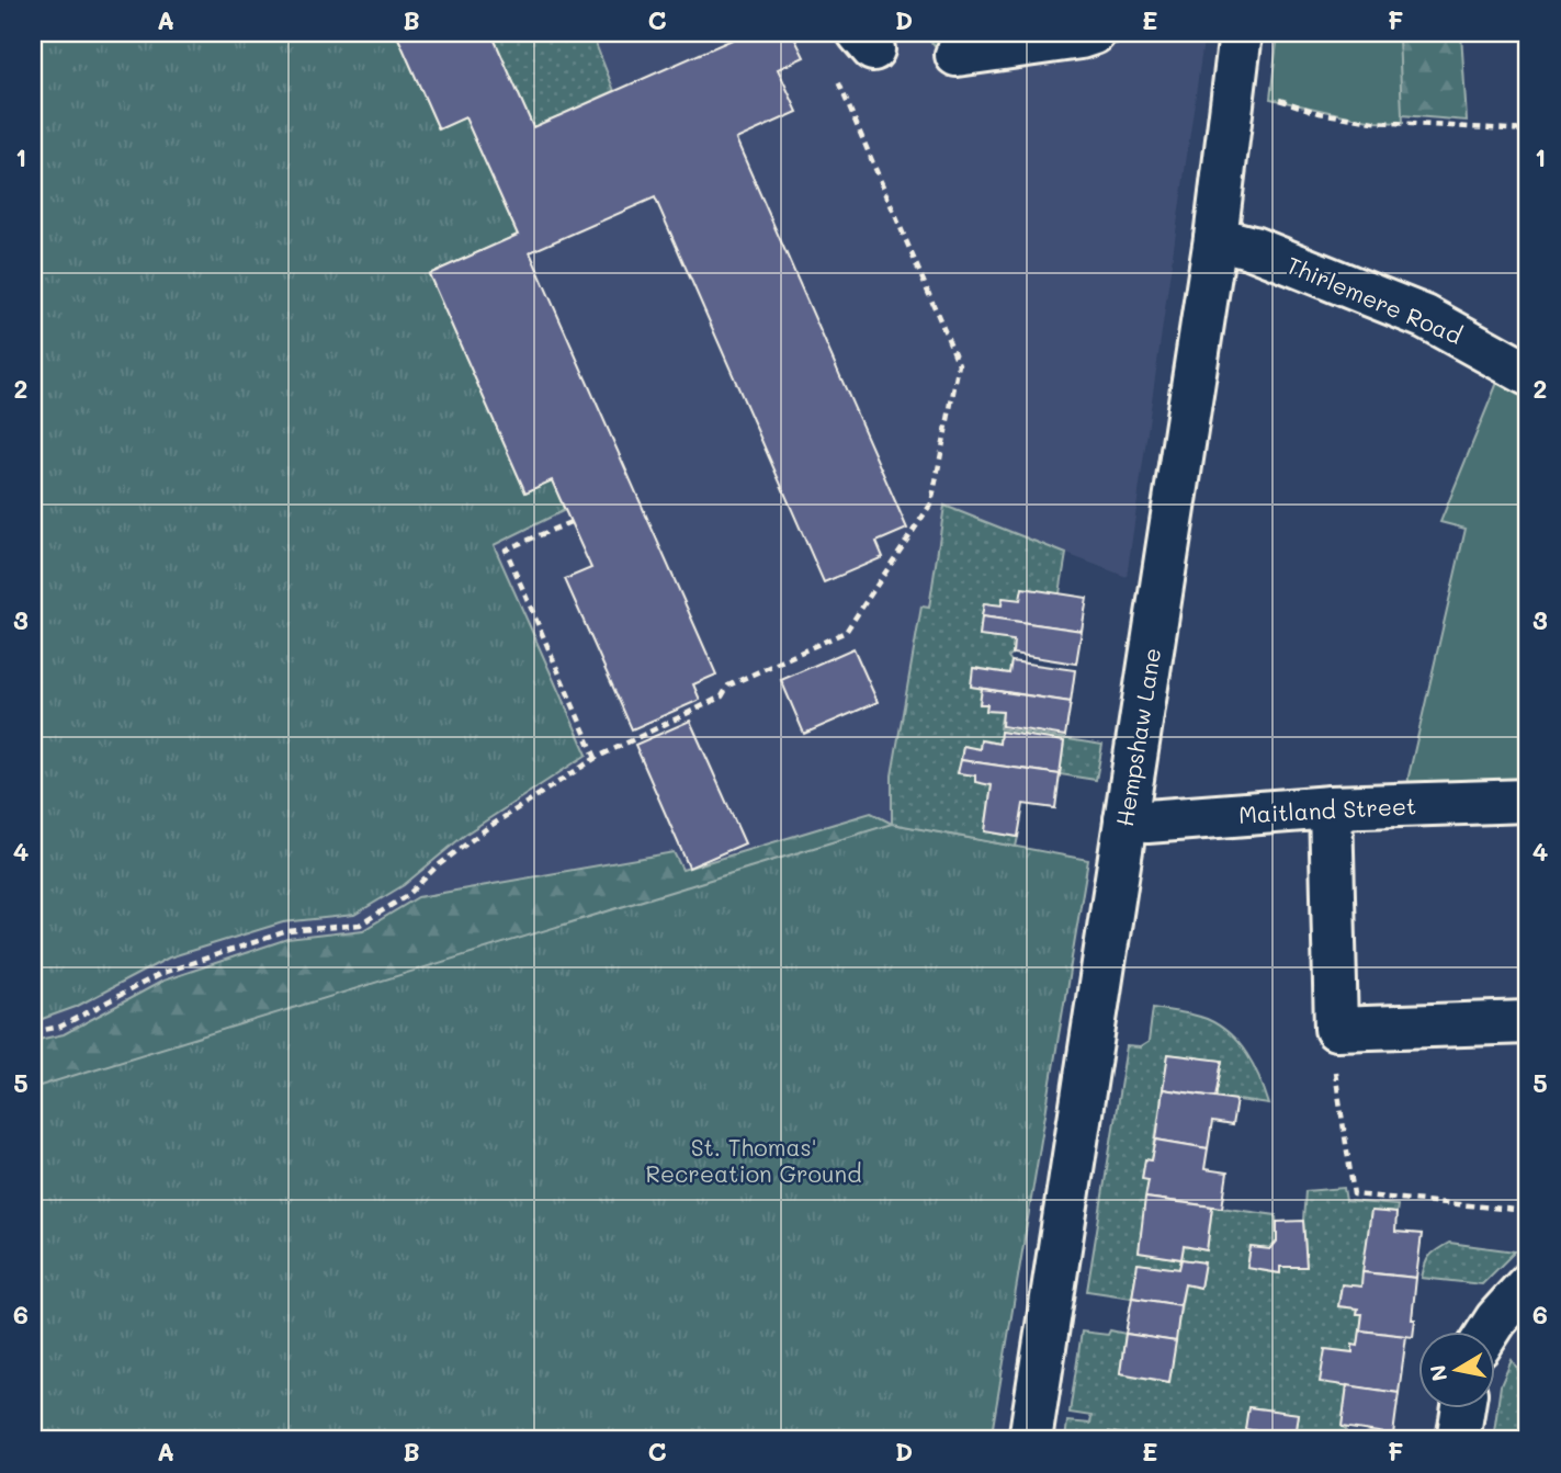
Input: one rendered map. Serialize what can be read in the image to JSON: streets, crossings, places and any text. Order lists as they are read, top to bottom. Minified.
{"streets":{"street":["Thirlemere Road","Hempshaw Lane","Maitland Street"]},"crossings":[["Thirlemere Road","Hempshaw Lane"],["Hempshaw Lane","Maitland Street"]],"parks":["St. Thomas' Recreation Ground"],"north":"left","grid":{"columns":["A","B","C","D","E","F"],"rows":["1","2","3","4","5","6"]}}
